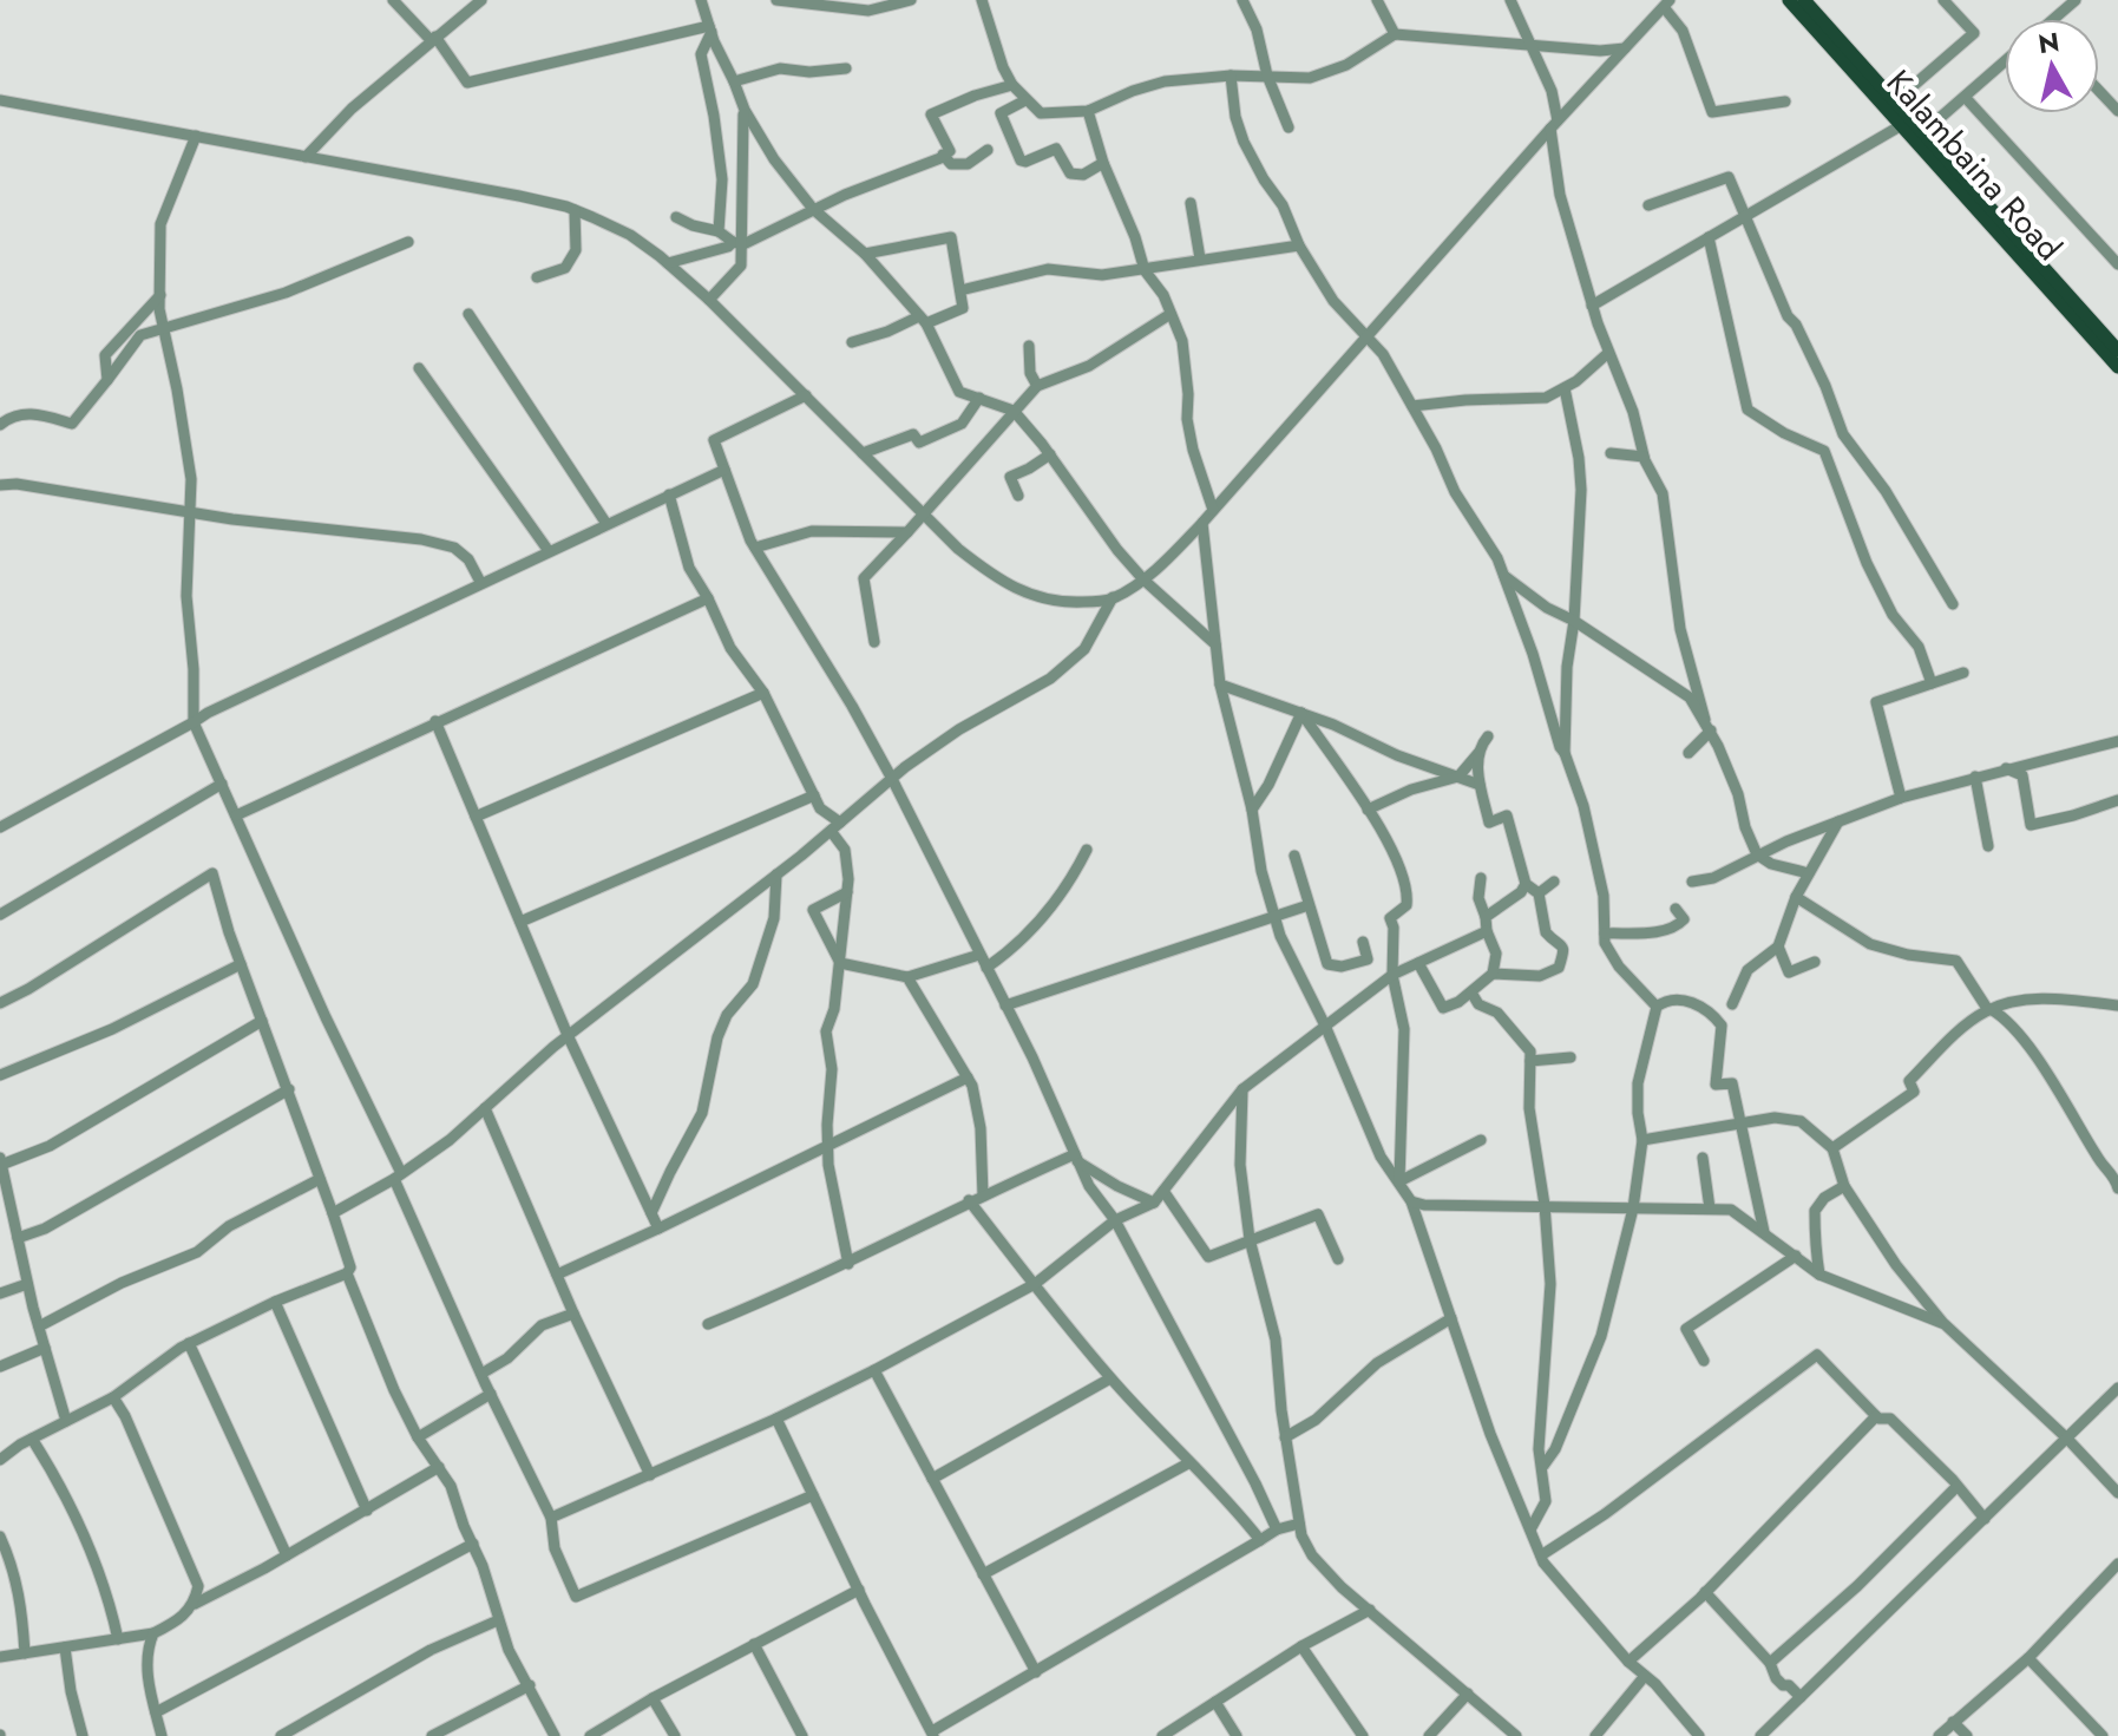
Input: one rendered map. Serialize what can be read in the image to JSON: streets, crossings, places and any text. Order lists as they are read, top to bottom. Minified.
{"streets":{"main road":["Kalambaina Road"]},"north":"top"}
